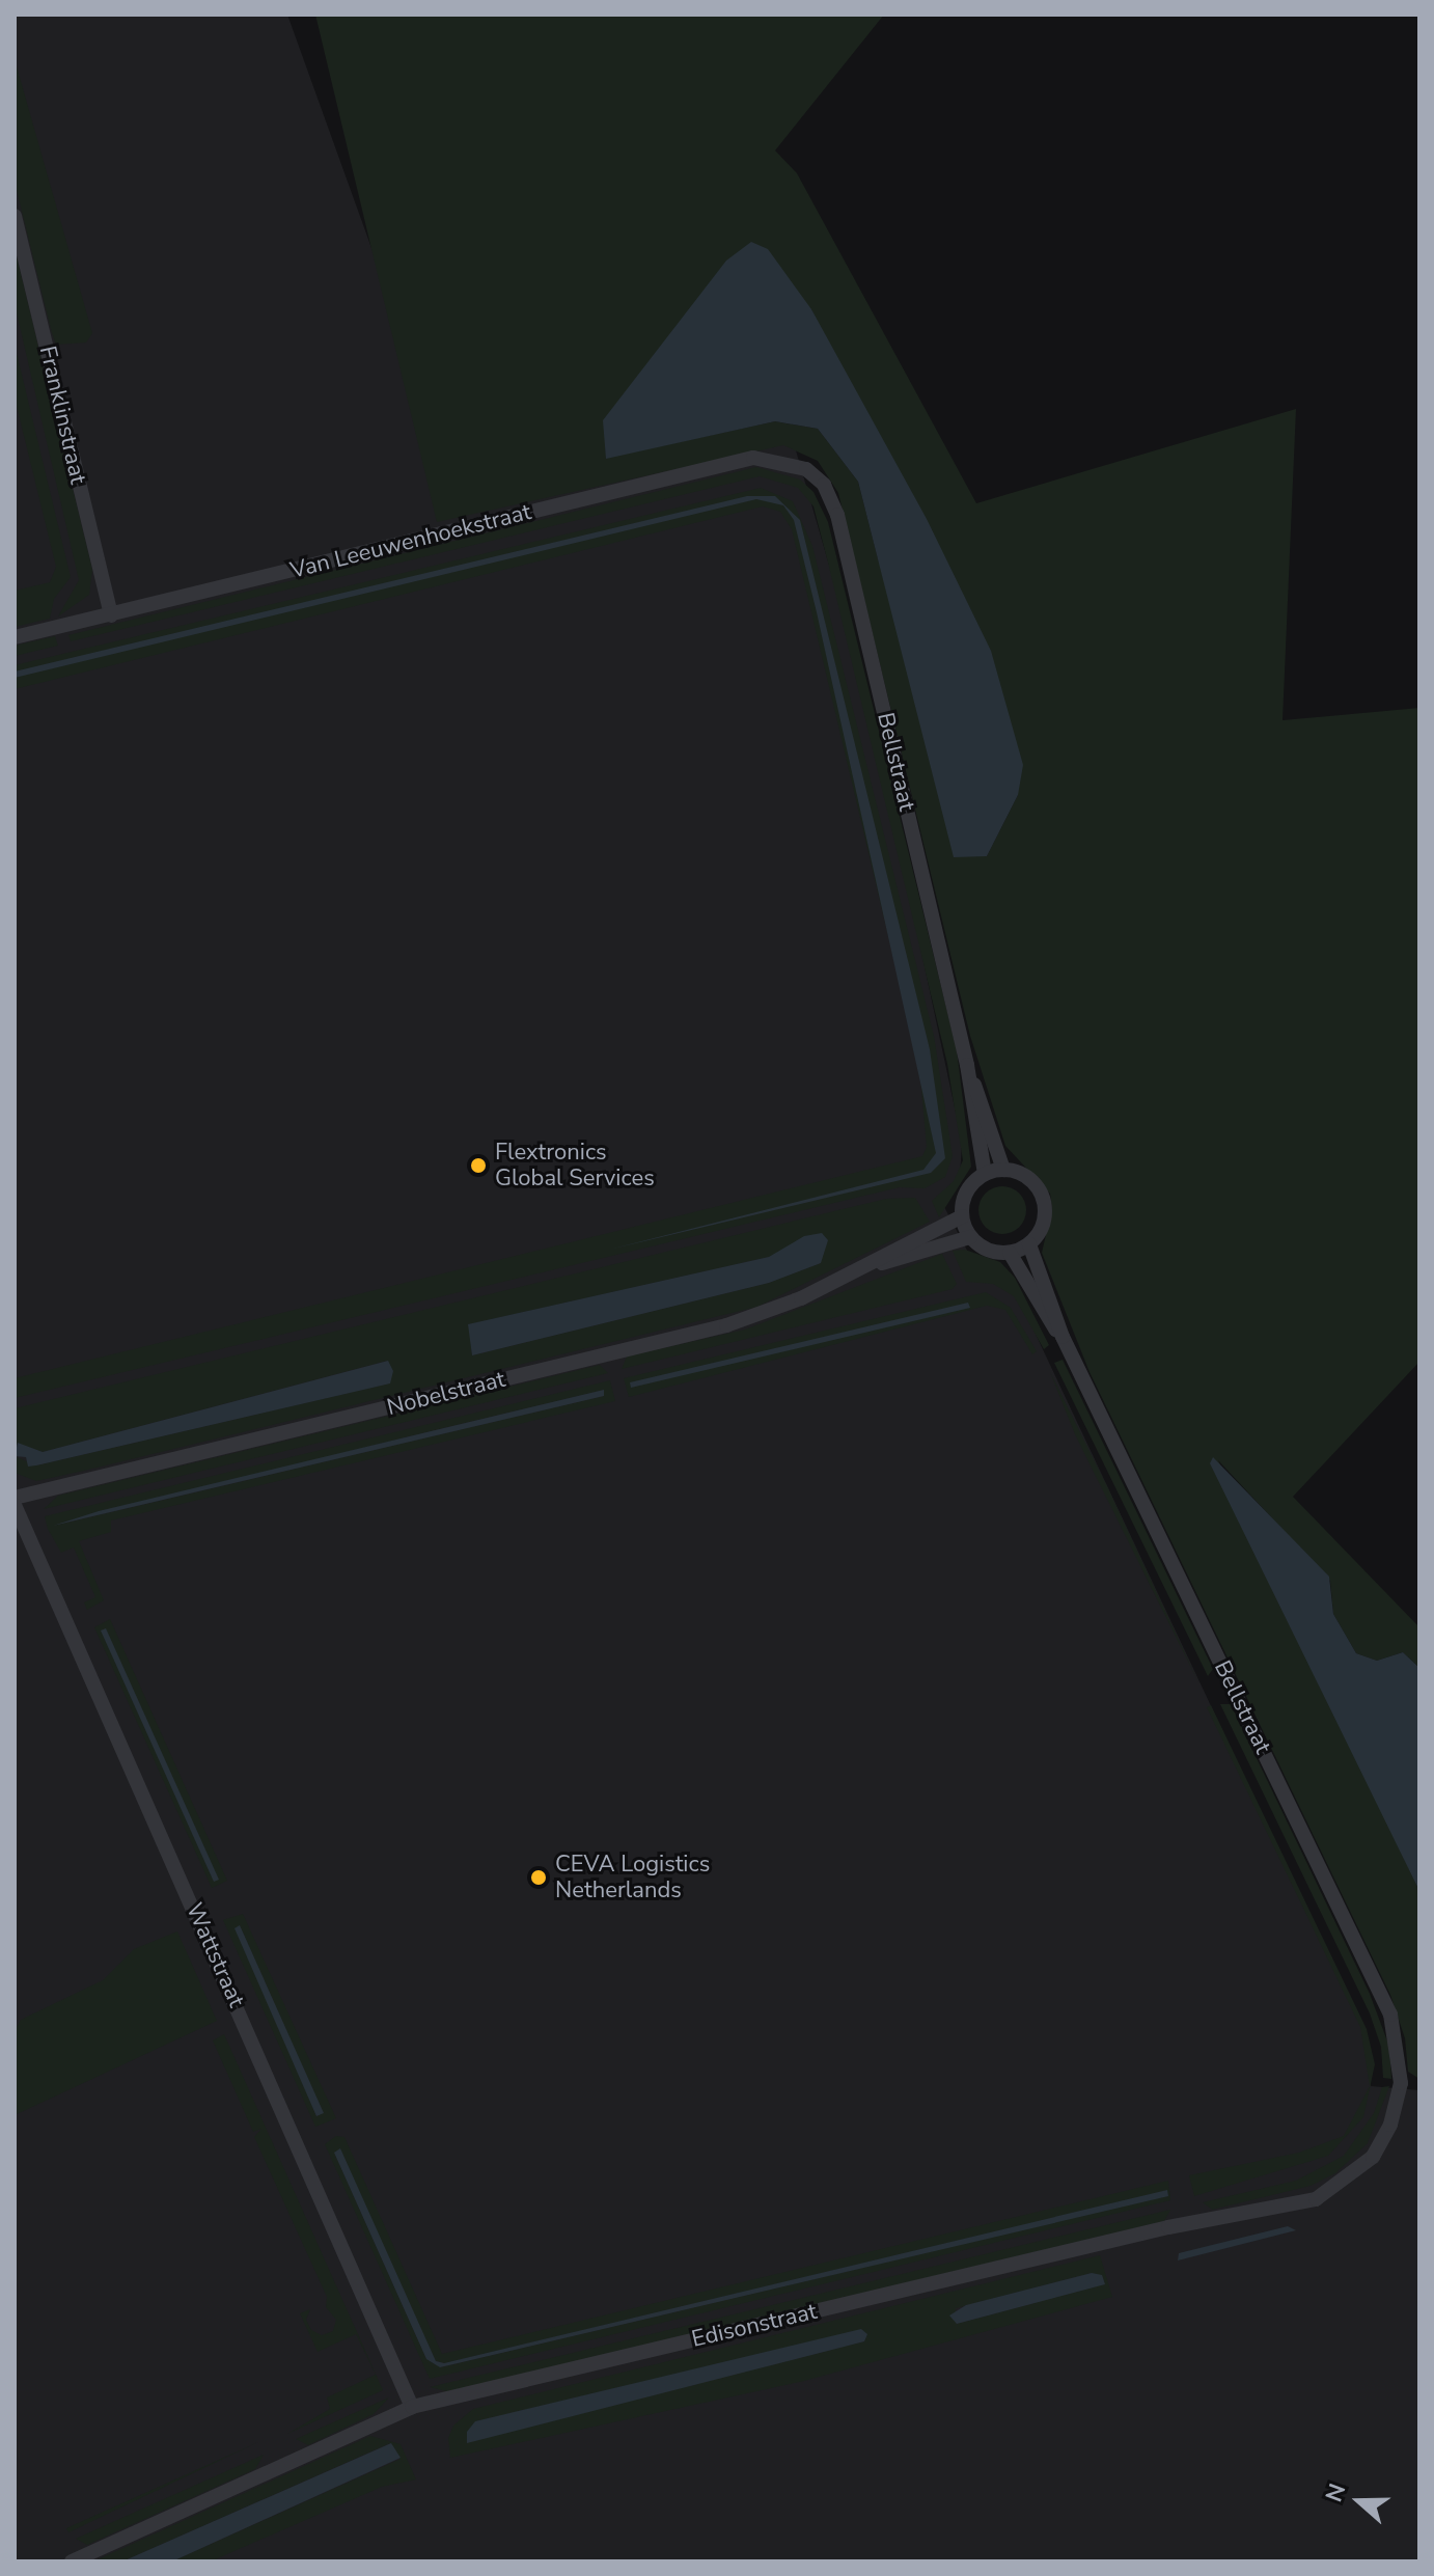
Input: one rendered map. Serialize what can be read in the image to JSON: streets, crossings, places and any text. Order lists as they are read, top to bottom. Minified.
{"streets":{"street":["Franklinstraat","Van Leeuwenhoekstraat","Bellstraat","Nobelstraat","Wattstraat","Edisonstraat"]},"crossings":[["Franklinstraat","Van Leeuwenhoekstraat"],["Van Leeuwenhoekstraat","Bellstraat"],["Bellstraat","Nobelstraat"],["Bellstraat","Edisonstraat"],["Wattstraat","Edisonstraat"]],"places":["Flextronics Global Services","CEVA Logistics Netherlands"],"north":"left"}
